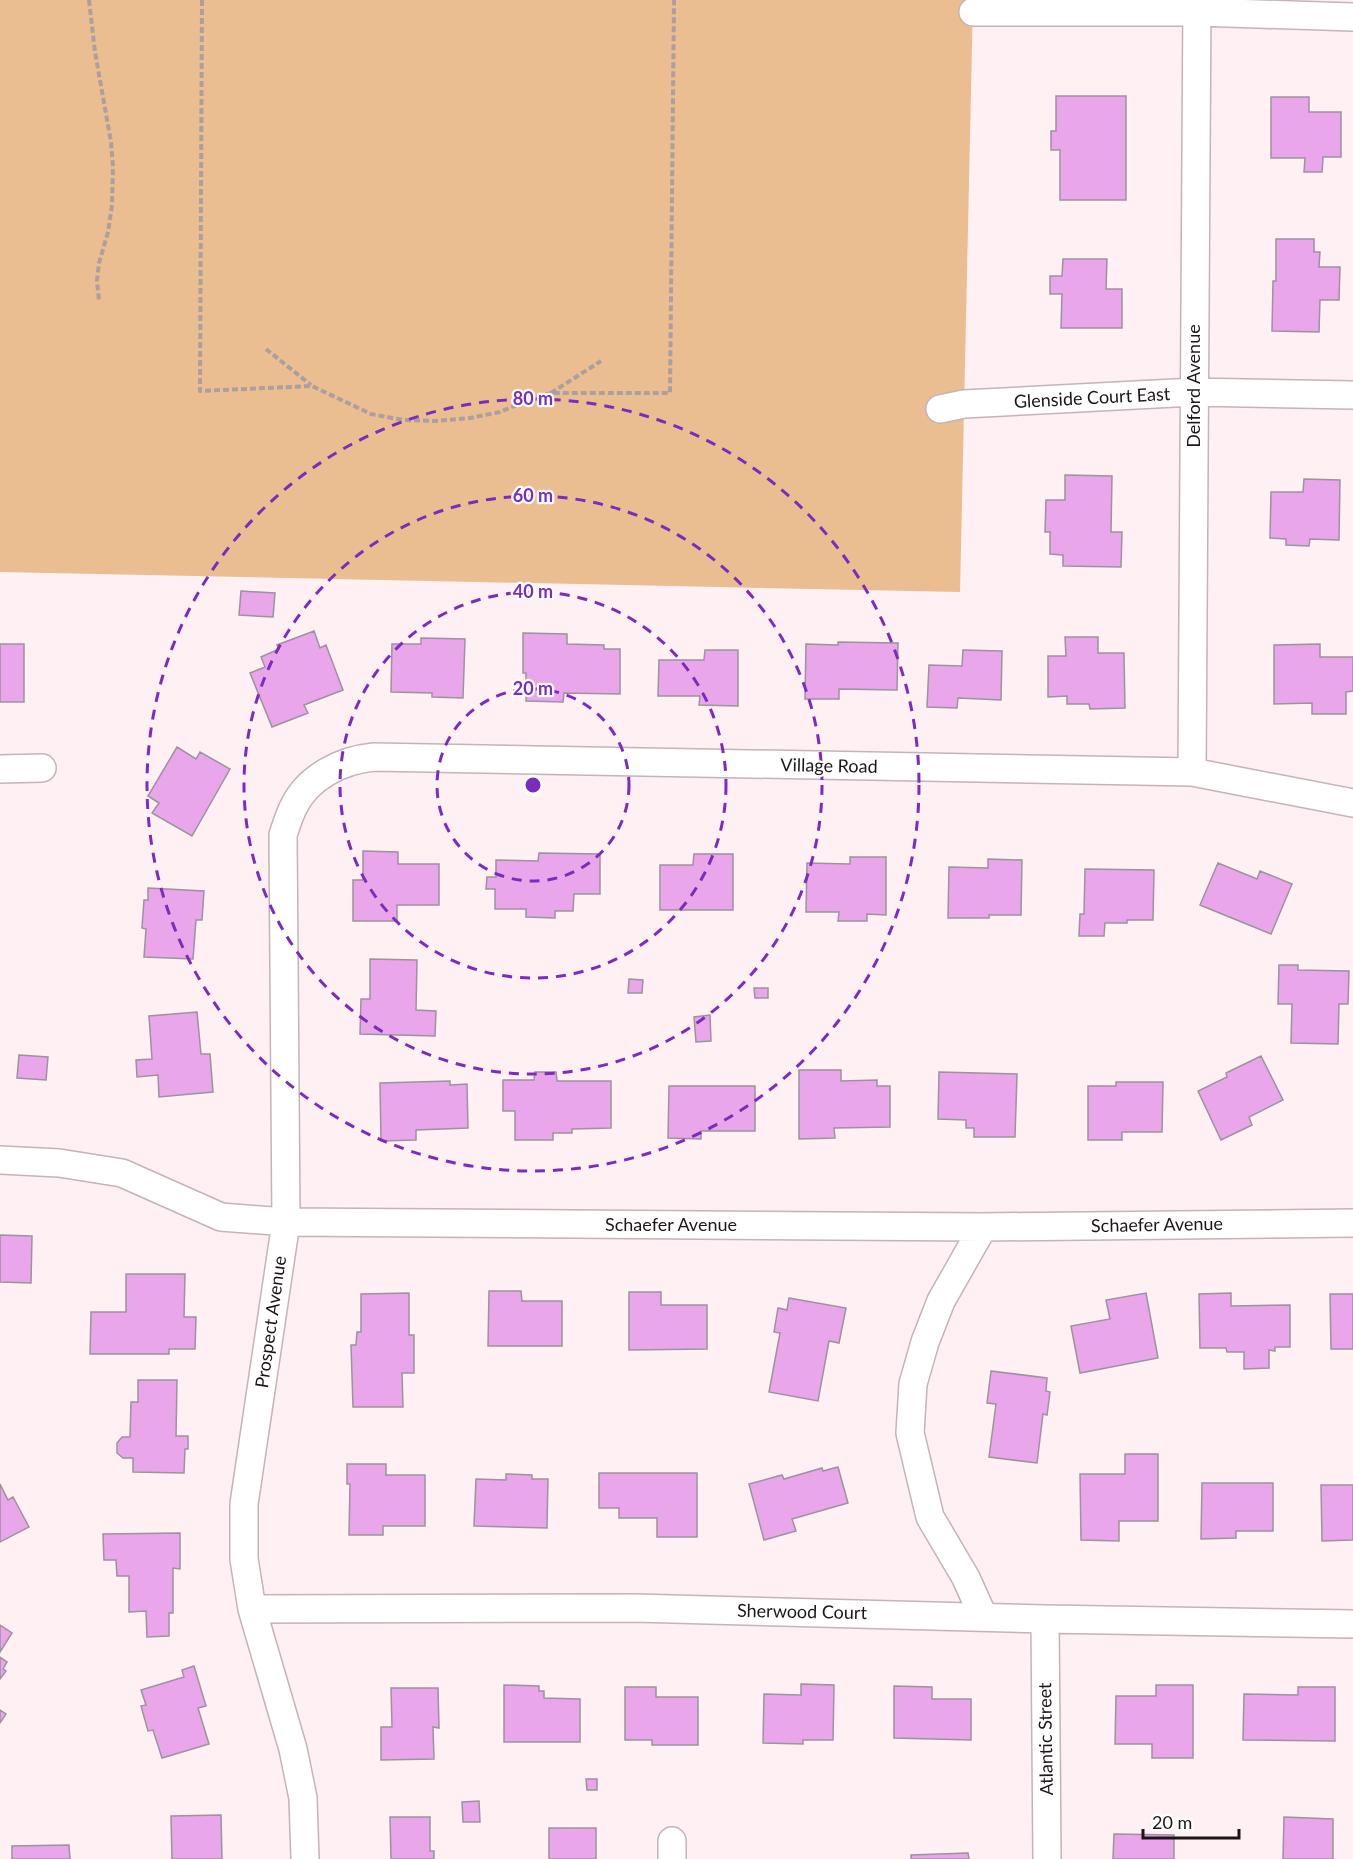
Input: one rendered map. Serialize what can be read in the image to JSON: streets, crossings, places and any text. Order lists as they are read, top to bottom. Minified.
{"streets":{"street":["Delford Avenue","Glenside Court East","Village Road","Schaefer Avenue","Prospect Avenue","Sherwood Court","Atlantic Street"]},"crossings":[["Delford Avenue","Glenside Court East"],["Delford Avenue","Village Road"],["Village Road","Prospect Avenue"],["Schaefer Avenue","Prospect Avenue"],["Prospect Avenue","Sherwood Court"],["Sherwood Court","Atlantic Street"]],"scale_bar":"20 m","rings":["80 m","60 m","40 m","20 m"]}
